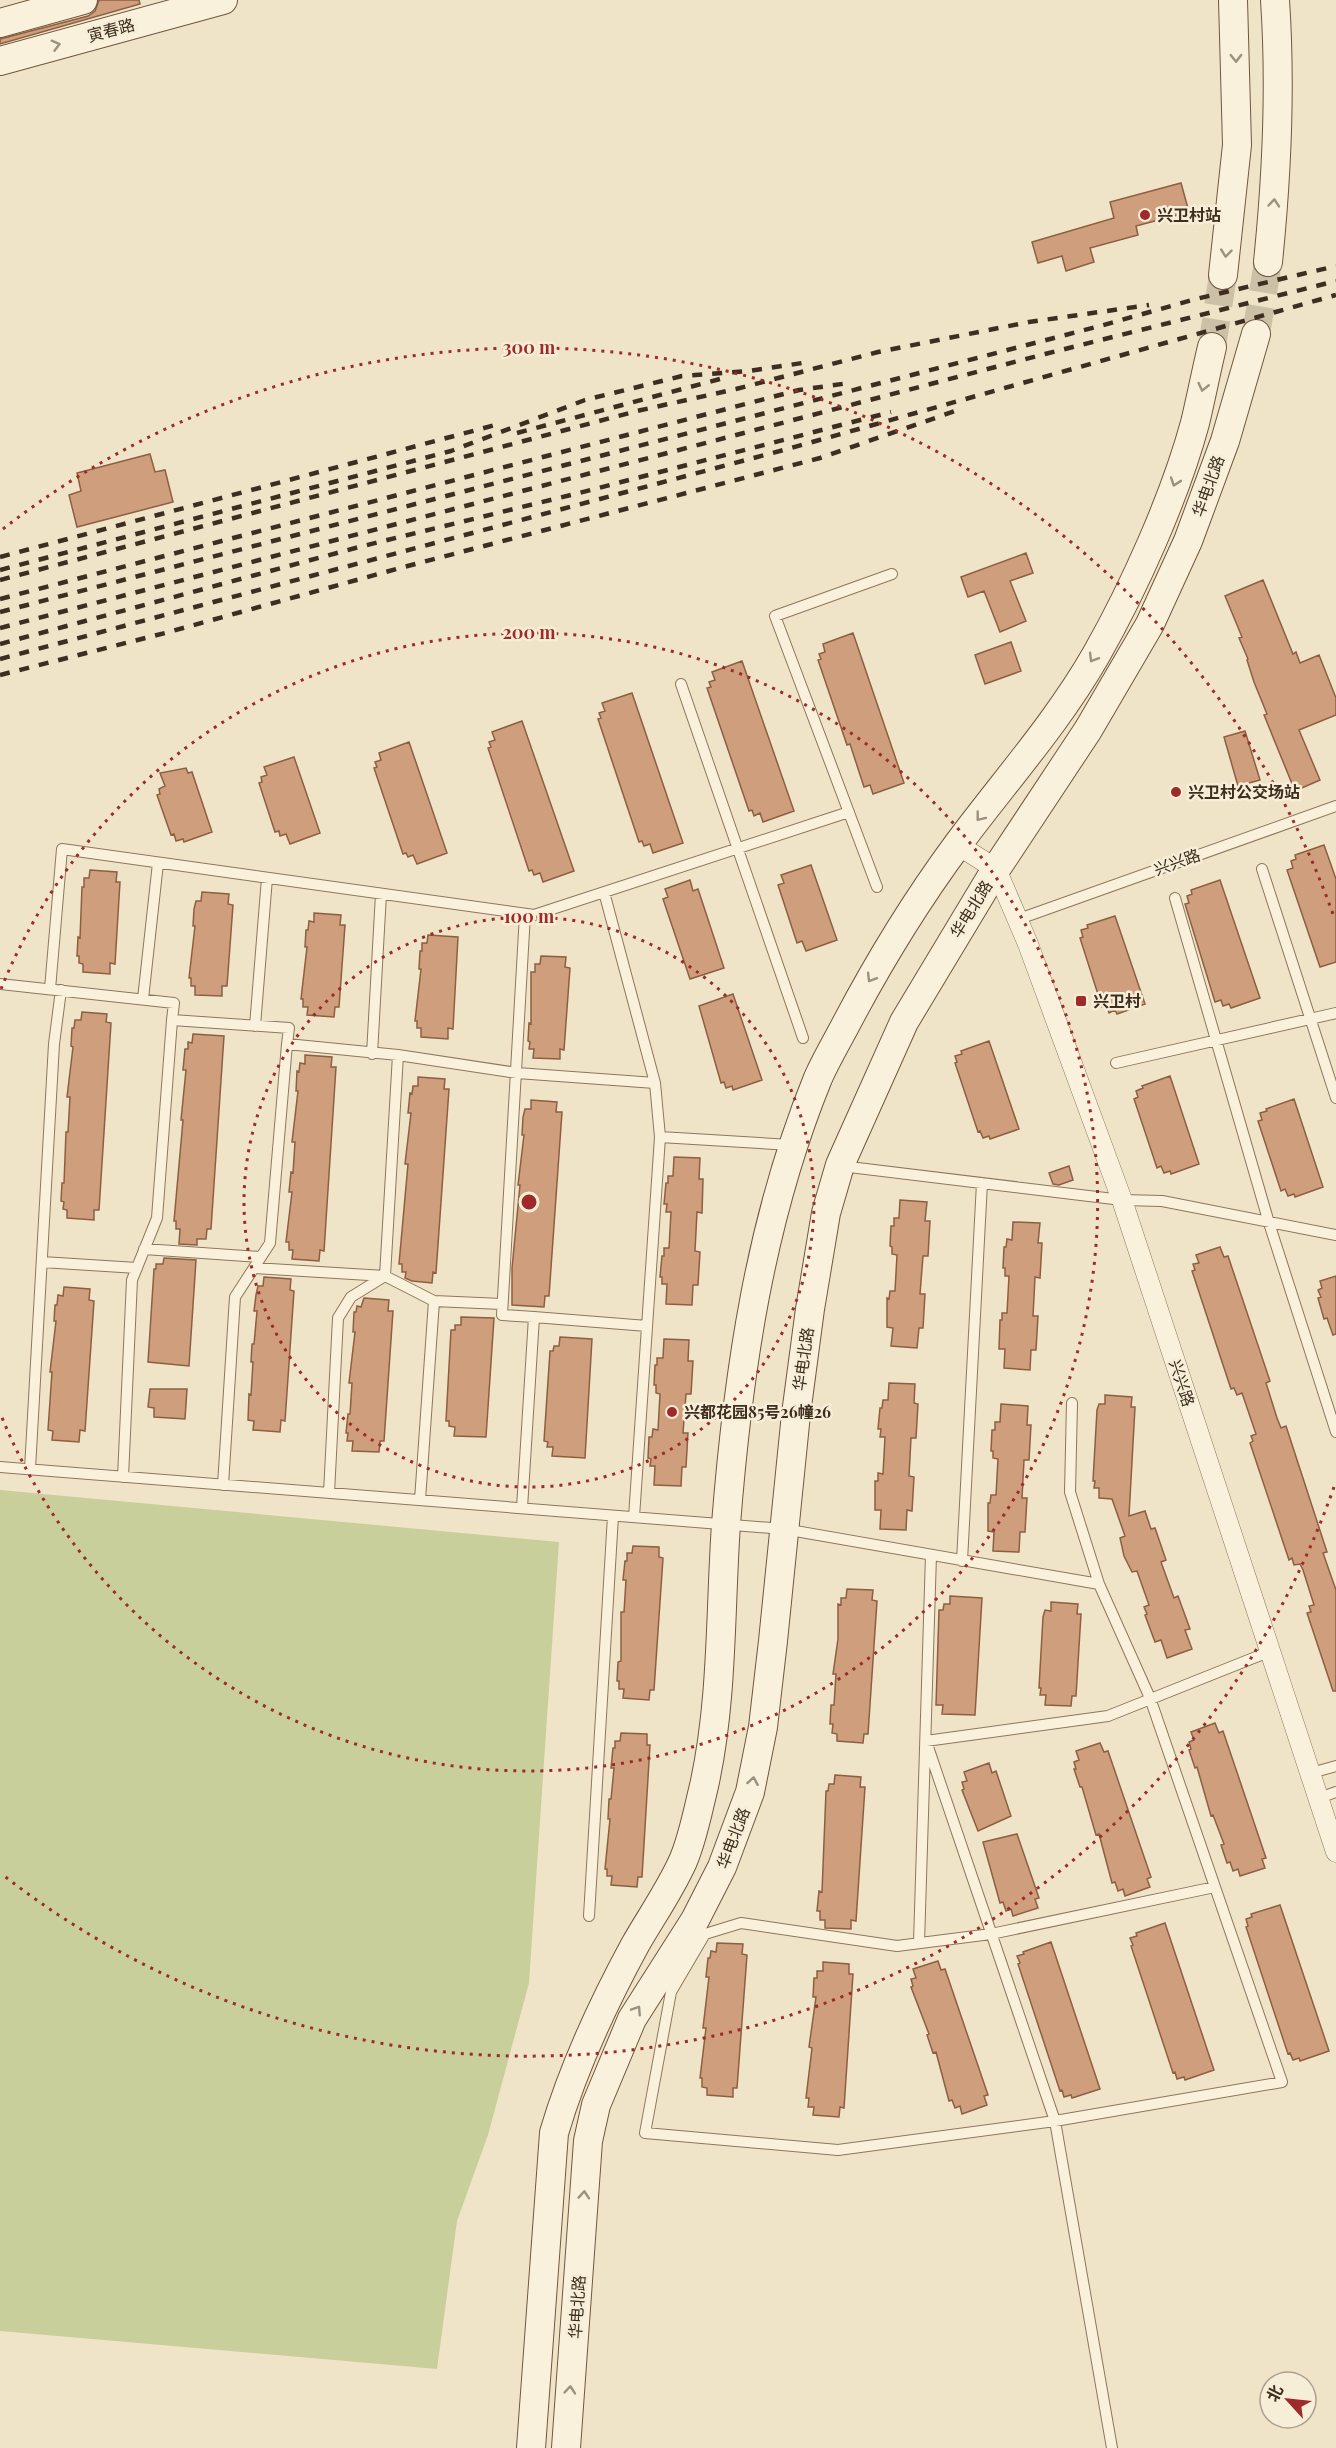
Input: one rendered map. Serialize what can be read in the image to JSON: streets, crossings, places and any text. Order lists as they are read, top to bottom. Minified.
{"streets":{"main road":["寅春路","华电北路"],"street":["兴兴路"]},"crossings":[["华电北路","兴兴路"]],"places":{"other":["兴卫村站","兴卫村公交场站","兴都花园85号26幢26"],"transit":["兴卫村"]},"north":"top left","rings":["300 m","200 m","100 m"]}
